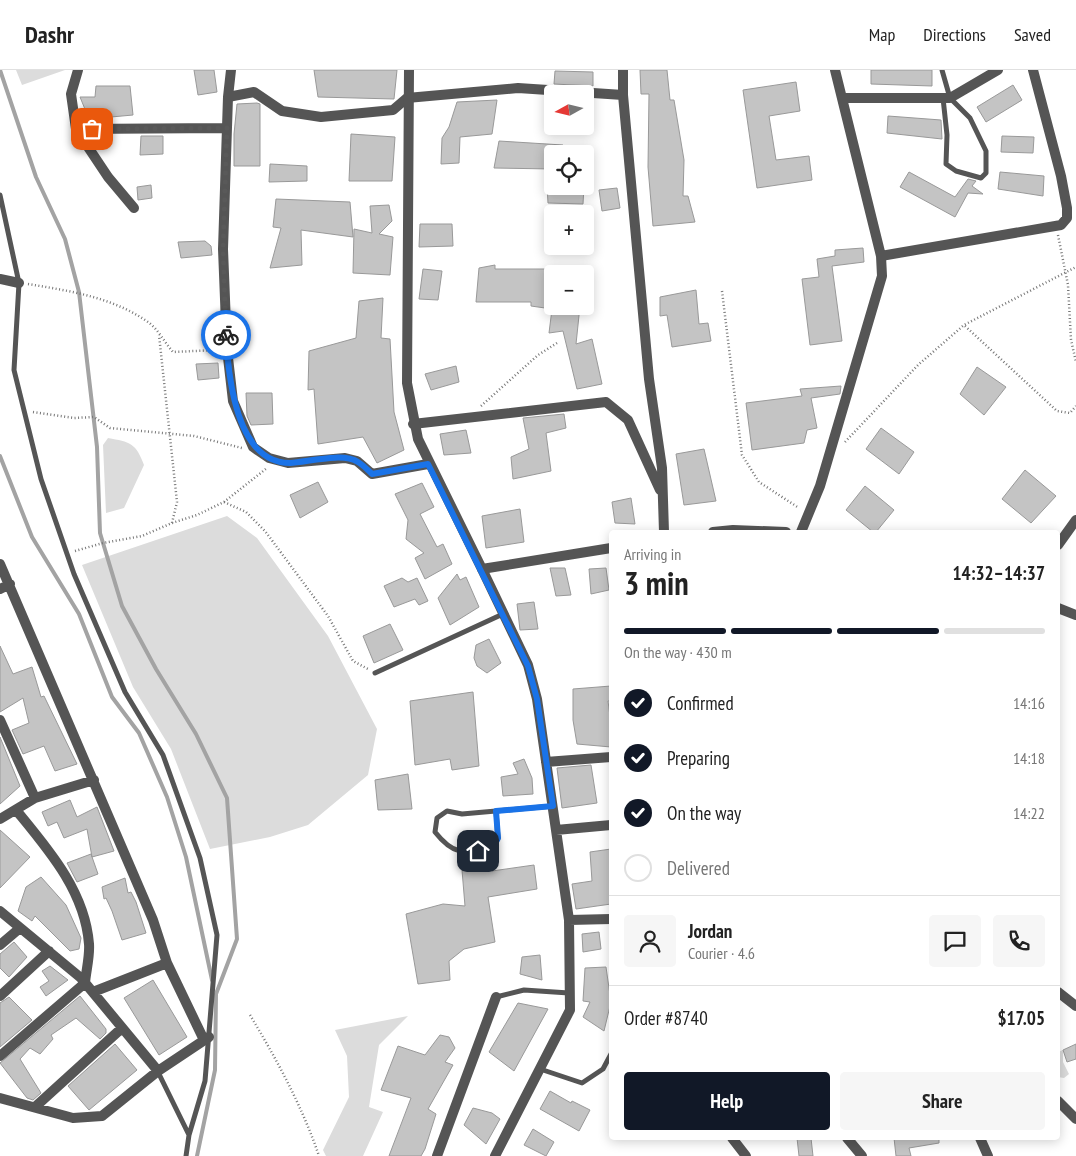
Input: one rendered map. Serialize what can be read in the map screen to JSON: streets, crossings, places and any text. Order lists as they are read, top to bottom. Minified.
{"north":"left","page":{"header":"Dashr","nav":["Map","Directions","Saved"],"map_buttons":["+","−"],"heading":["3 min","Arriving in","14:32–14:37"],"panel":["Jordan","Courier · 4.6","Order #8740","$17.05"],"bar":"On the way · 430 m","list":[["Confirmed","14:16"],["Preparing","14:18"],["On the way","14:22"],"Delivered"],"buttons":["Help","Share"]}}
